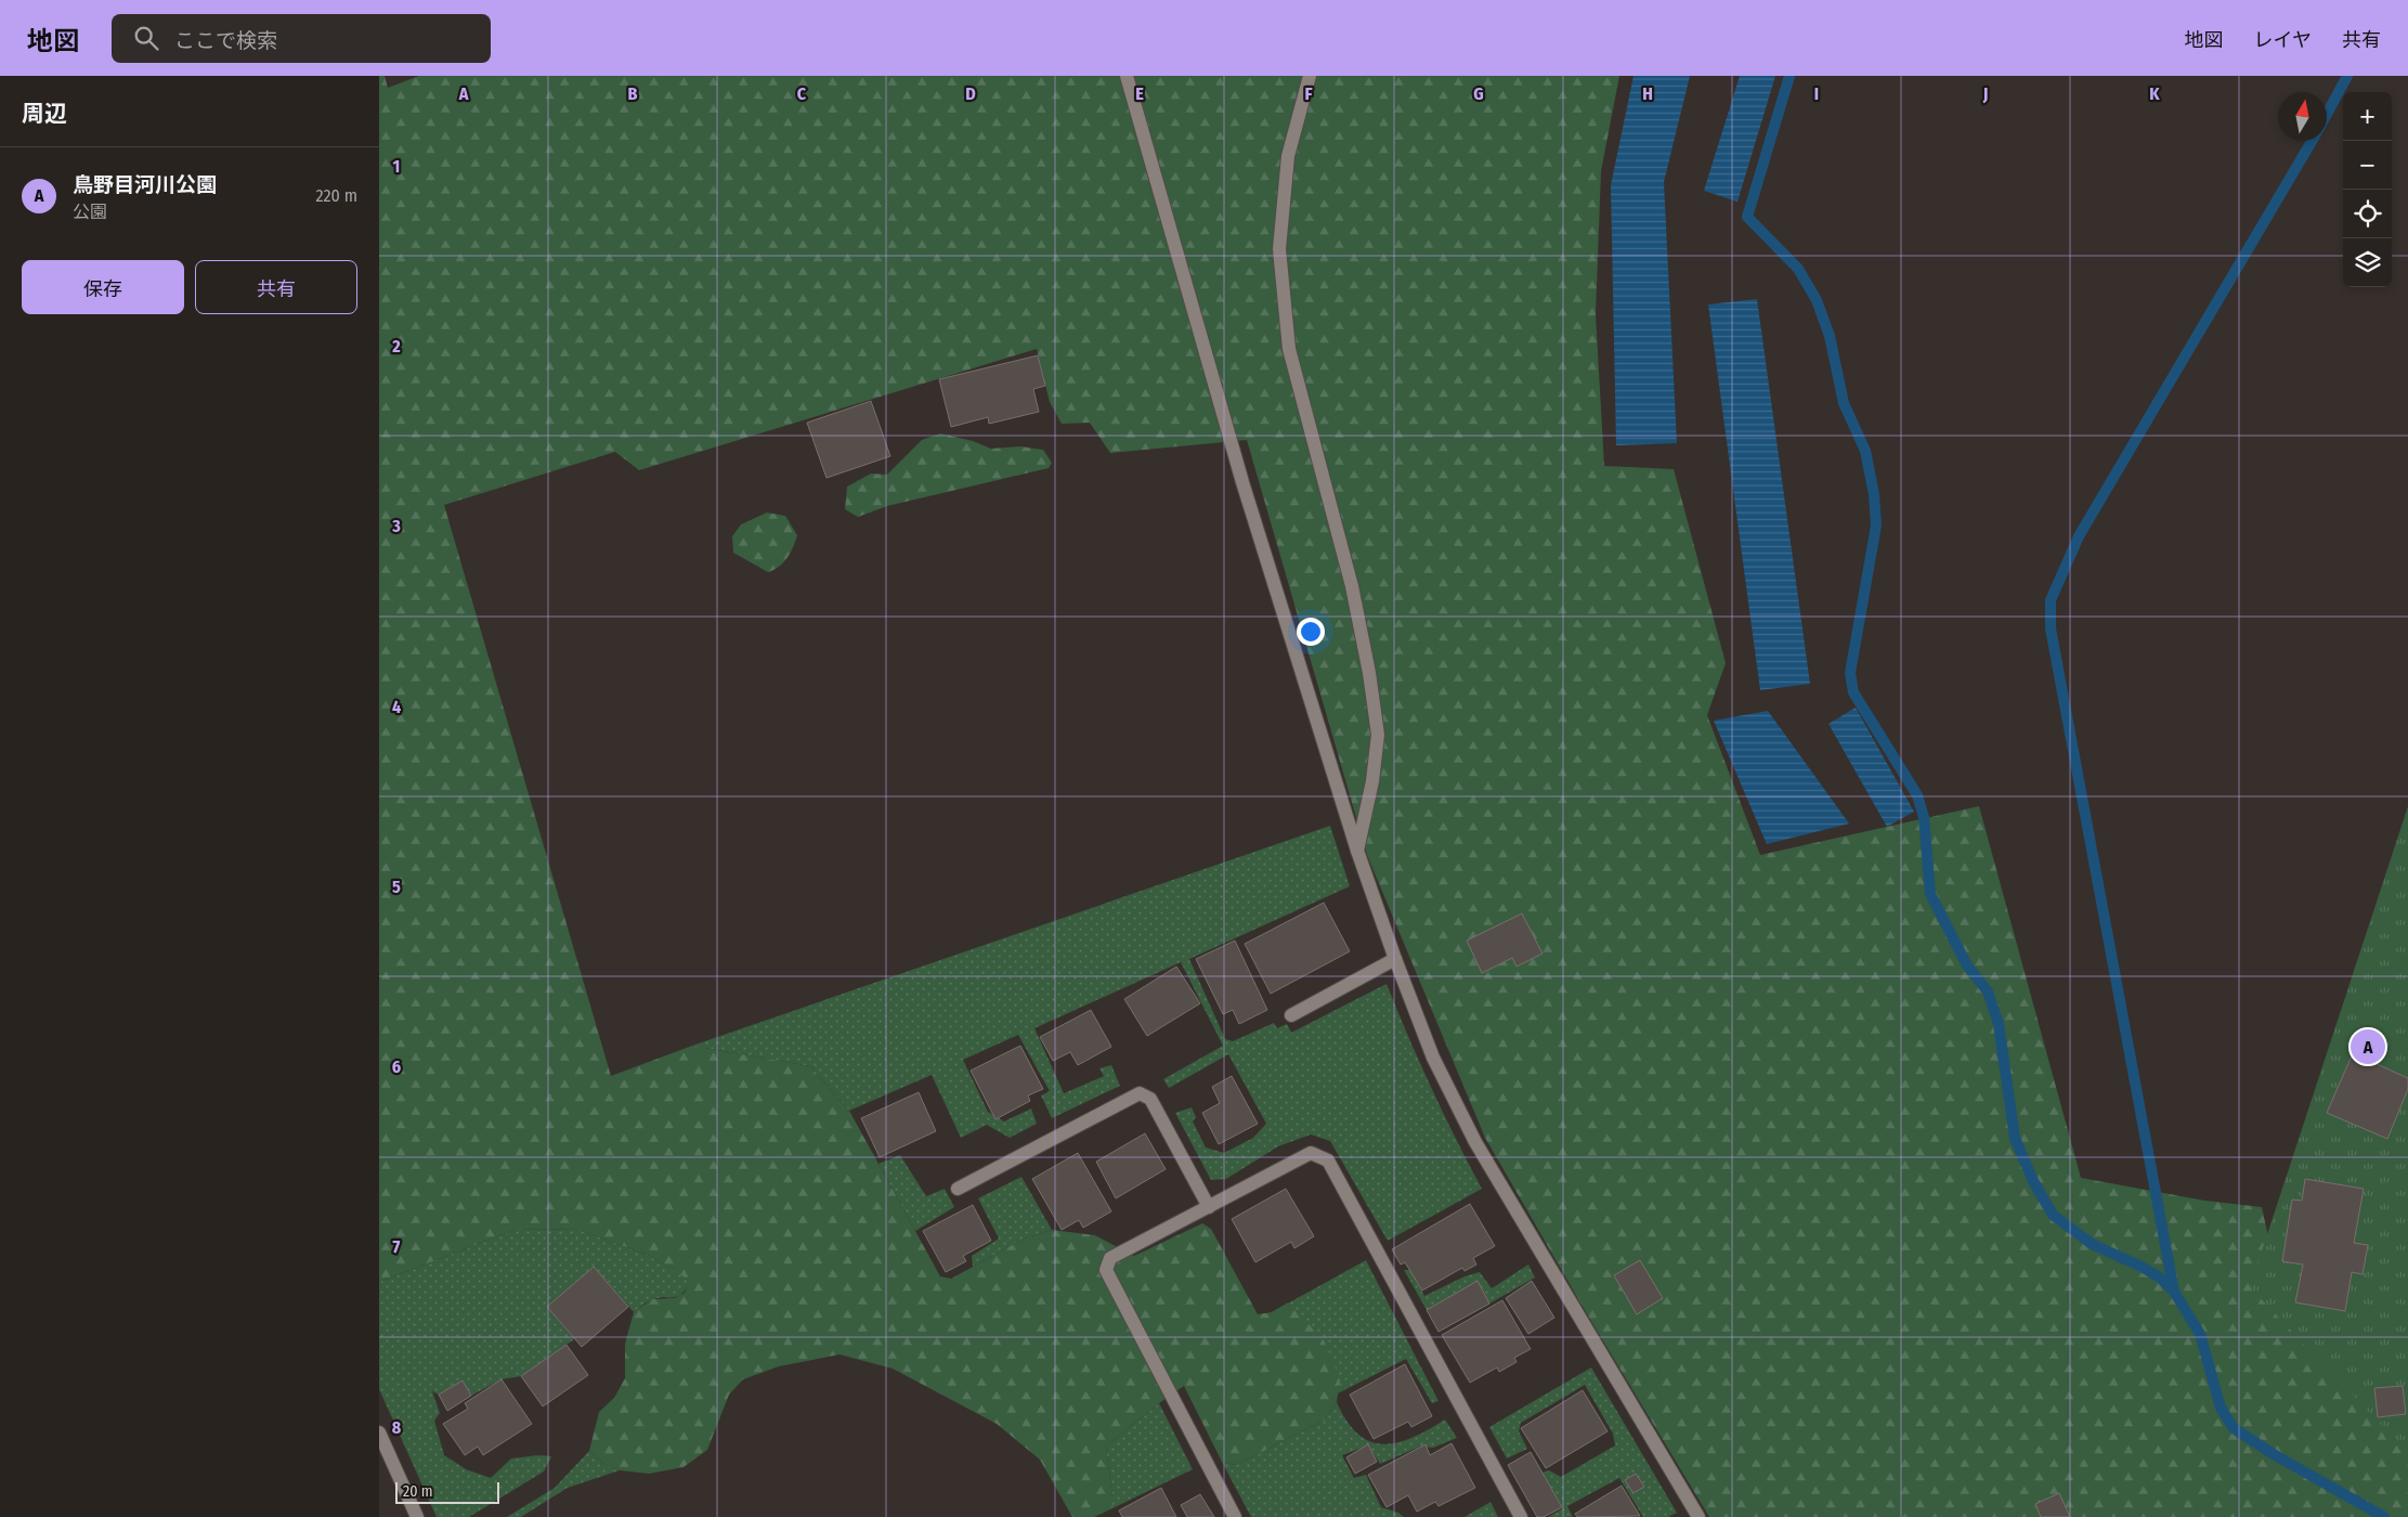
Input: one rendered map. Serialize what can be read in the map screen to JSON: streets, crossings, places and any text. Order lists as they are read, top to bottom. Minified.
{"scale_bar":"20 m","north":"top","page":{"header":"地図","search":"ここで検索","nav":["地図","レイヤ","共有"],"heading":"周辺","map_buttons":["+","−"],"list":[{"mark":"A","name":"鳥野目河川公園","note":"公園","value":"220 m"}],"buttons":["保存","共有"],"pins":"A","scale":"20 m"},"grid":{"columns":["A","B","C","D","E","F","G","H","I","J","K"],"rows":["1","2","3","4","5","6","7","8"]}}
